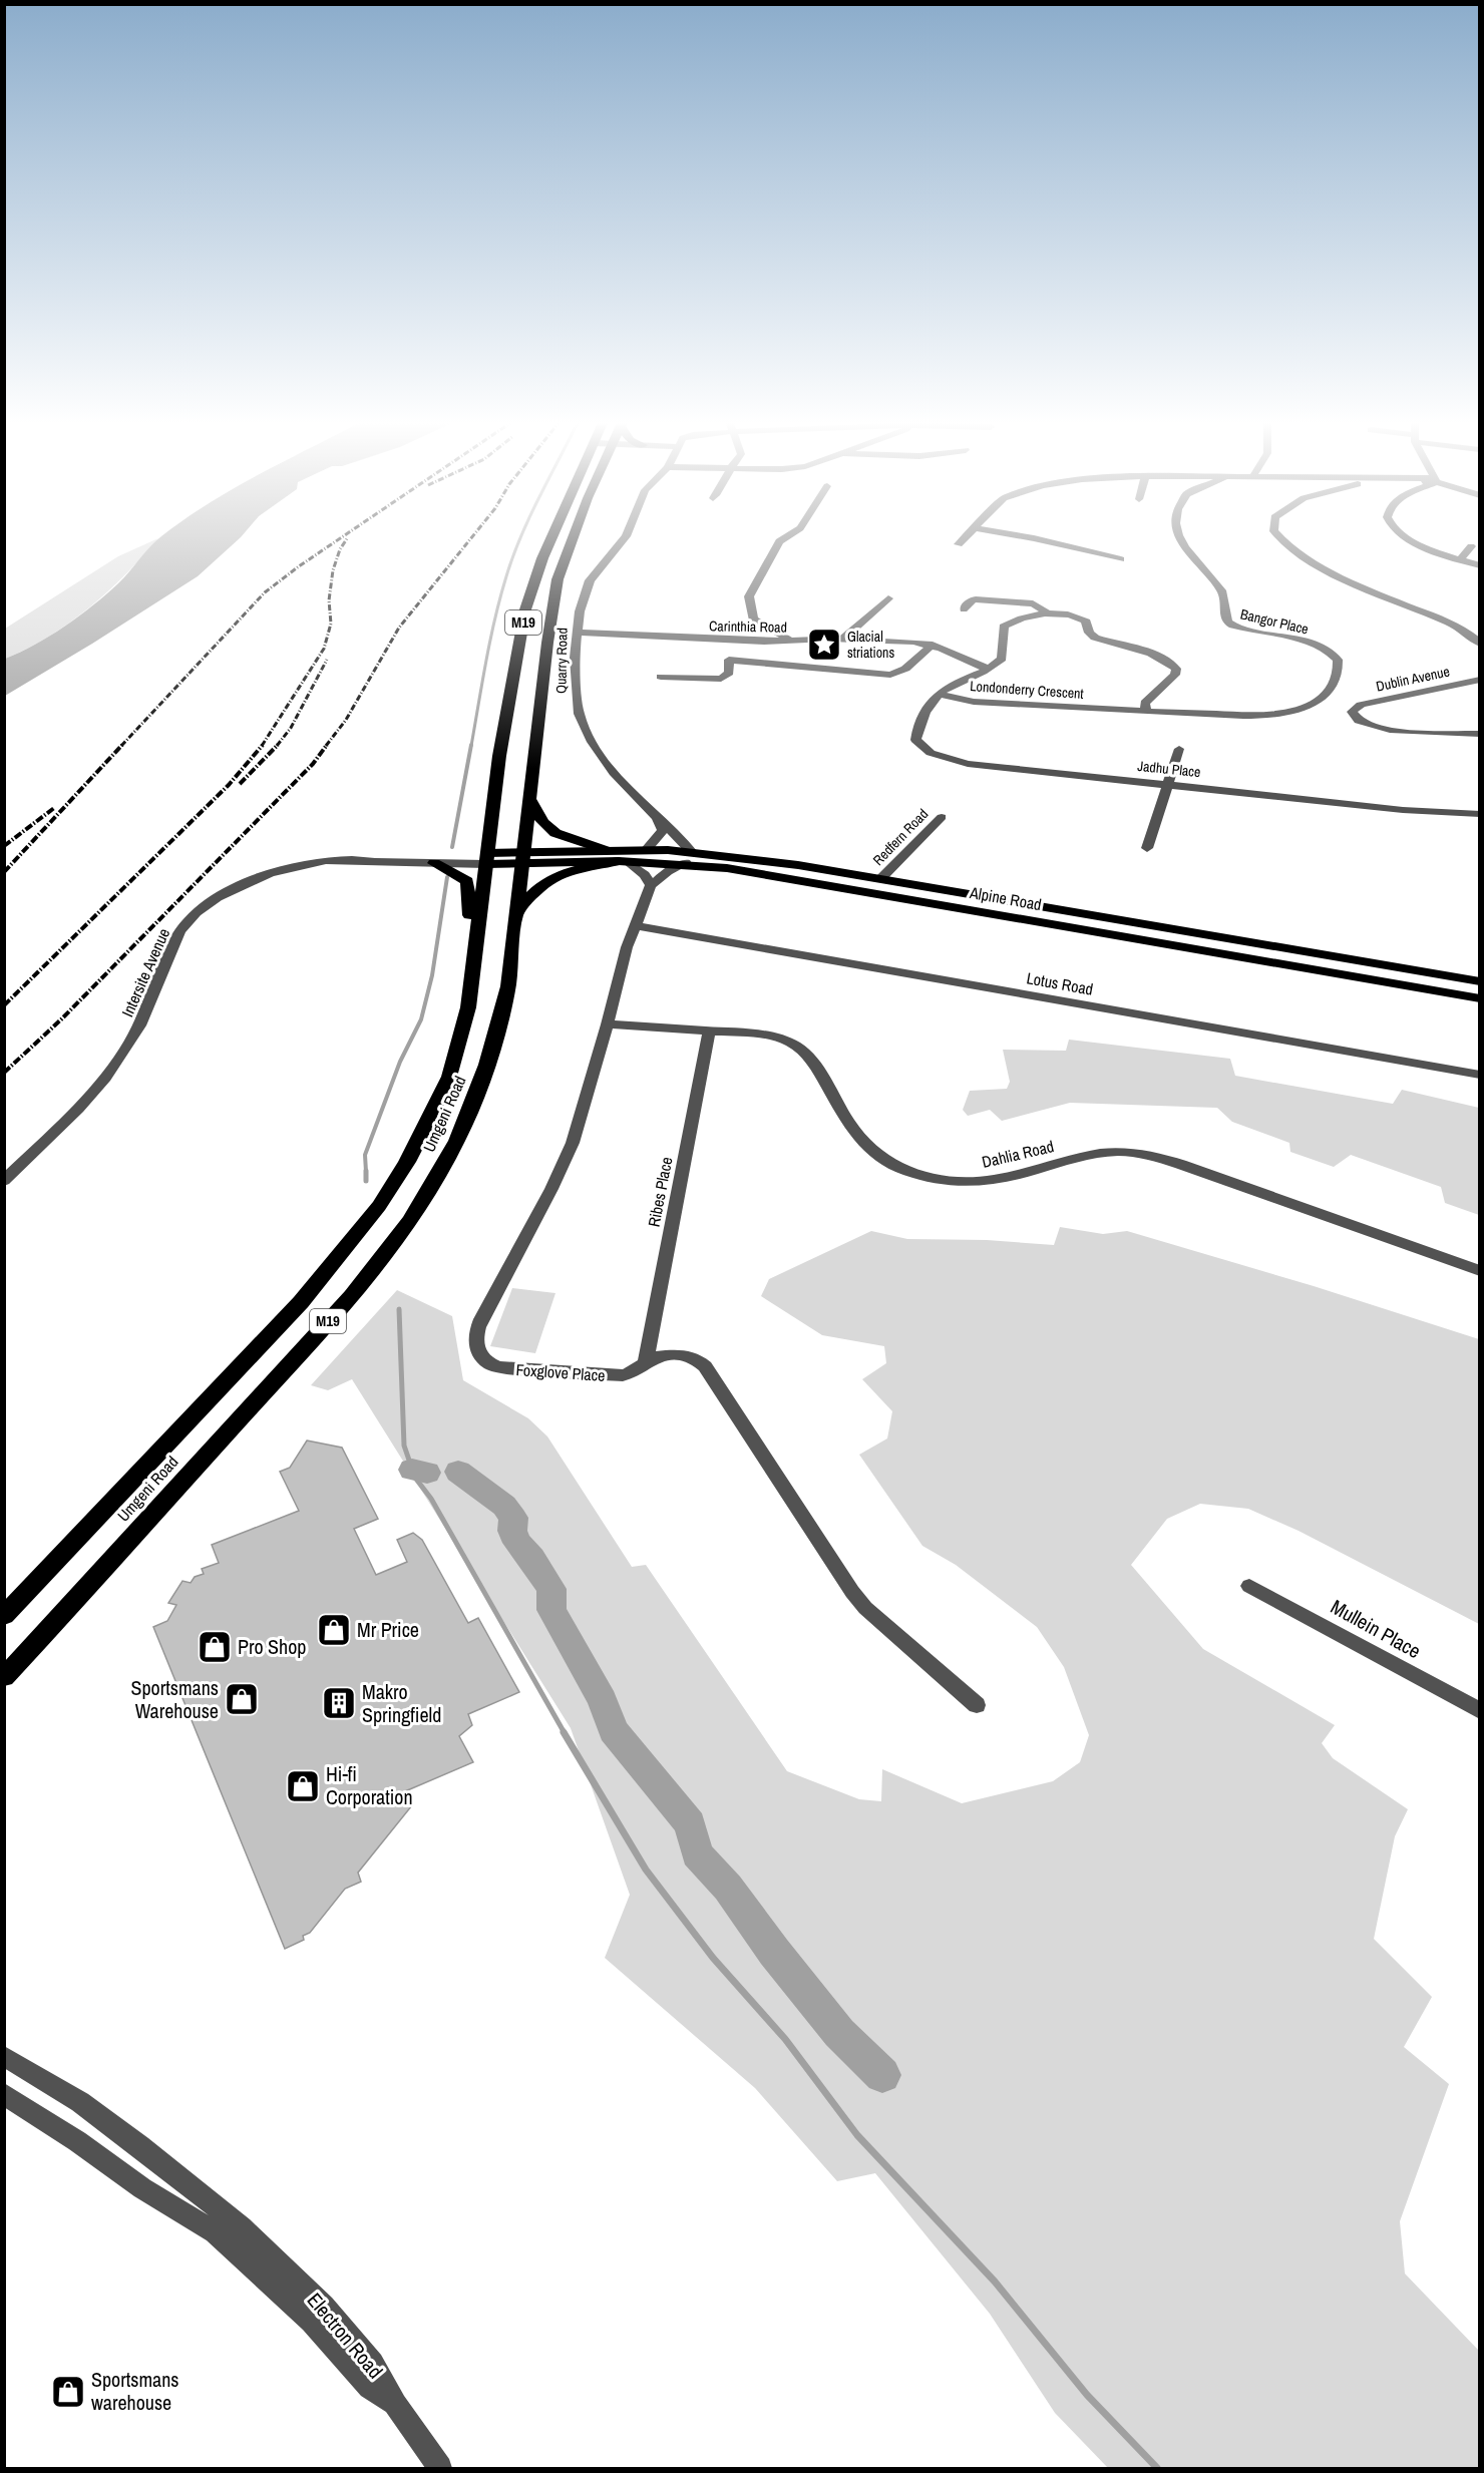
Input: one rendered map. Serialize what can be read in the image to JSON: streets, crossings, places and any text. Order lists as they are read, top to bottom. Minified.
{"streets":{"highway":["M19","Umgeni Road"],"main road":["Alpine Road"],"street":["Bangor Place","Carinthia Road","Quarry Road","Dublin Avenue","Londonderry Crescent","Jadhu Place","Redfern Road","Intersite Avenue","Lotus Road","Dahlia Road","Ribes Place","Foxglove Place","Mullein Place","Electron Road"]},"crossings":[["Bangor Place","Londonderry Crescent"],["Carinthia Road","Quarry Road"],["Carinthia Road","Londonderry Crescent"],["Quarry Road","Alpine Road"],["Londonderry Crescent","Jadhu Place"],["Redfern Road","Alpine Road"],["Alpine Road","Umgeni Road"],["Intersite Avenue","Umgeni Road"],["Lotus Road","Foxglove Place"],["Dahlia Road","Ribes Place"],["Dahlia Road","Foxglove Place"],["Ribes Place","Foxglove Place"]],"places":{"place":["Glacial striations"],"shop":["Mr Price","Pro Shop","Sportsmans Warehouse","Hi-fi Corporation","Sportsmans warehouse"],"building":["Makro Springfield"]}}
